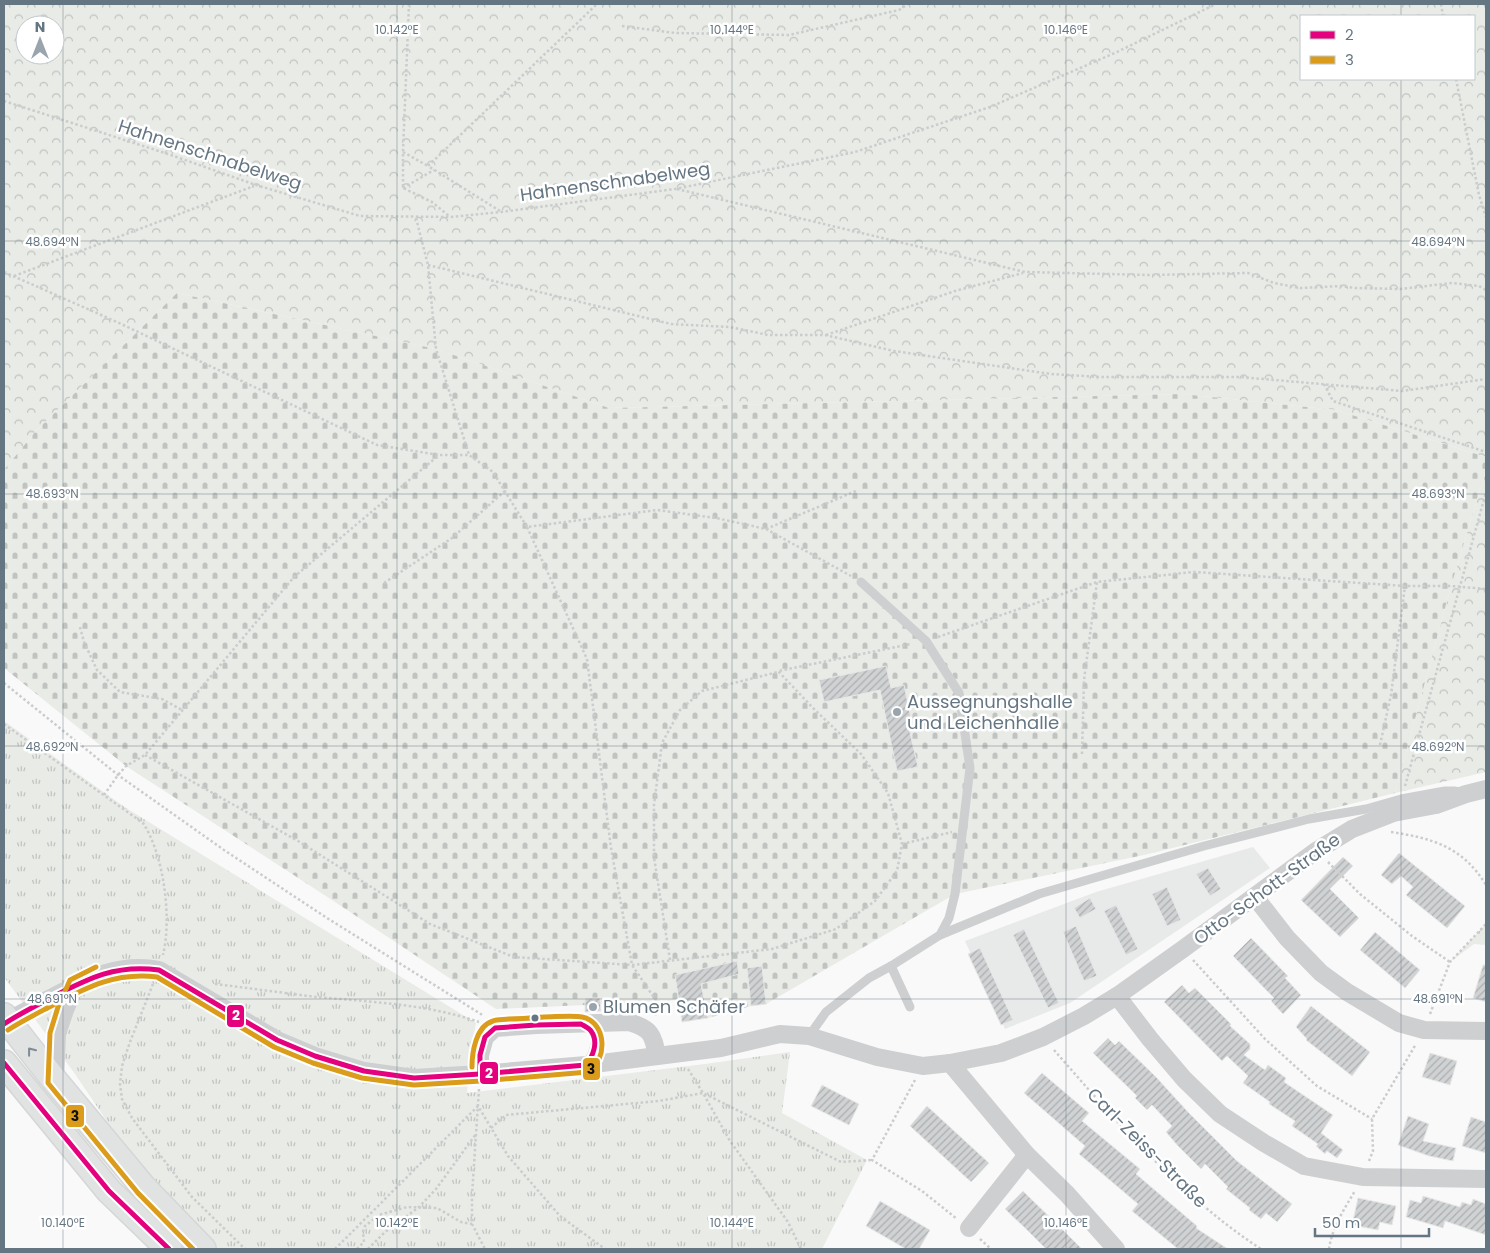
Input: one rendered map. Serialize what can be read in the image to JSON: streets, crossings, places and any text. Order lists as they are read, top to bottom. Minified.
{"streets":{"street":["Otto-Schott-Straße"],"path":["Hahnenschnabelweg","Carl-Zeiss-Straße"]},"crossings":[["Otto-Schott-Straße","Carl-Zeiss-Straße"]],"places":["Aussegnungshalle und Leichenhalle","Blumen Schäfer"],"lines":["transit line 3","transit line 2"],"legend":["2","3"],"scale_bar":"50 m","north":"top","coordinates":["10.142°E","10.144°E","10.146°E","48.694°N","48.693°N","48.692°N","48.691°N","10.140°E"]}
